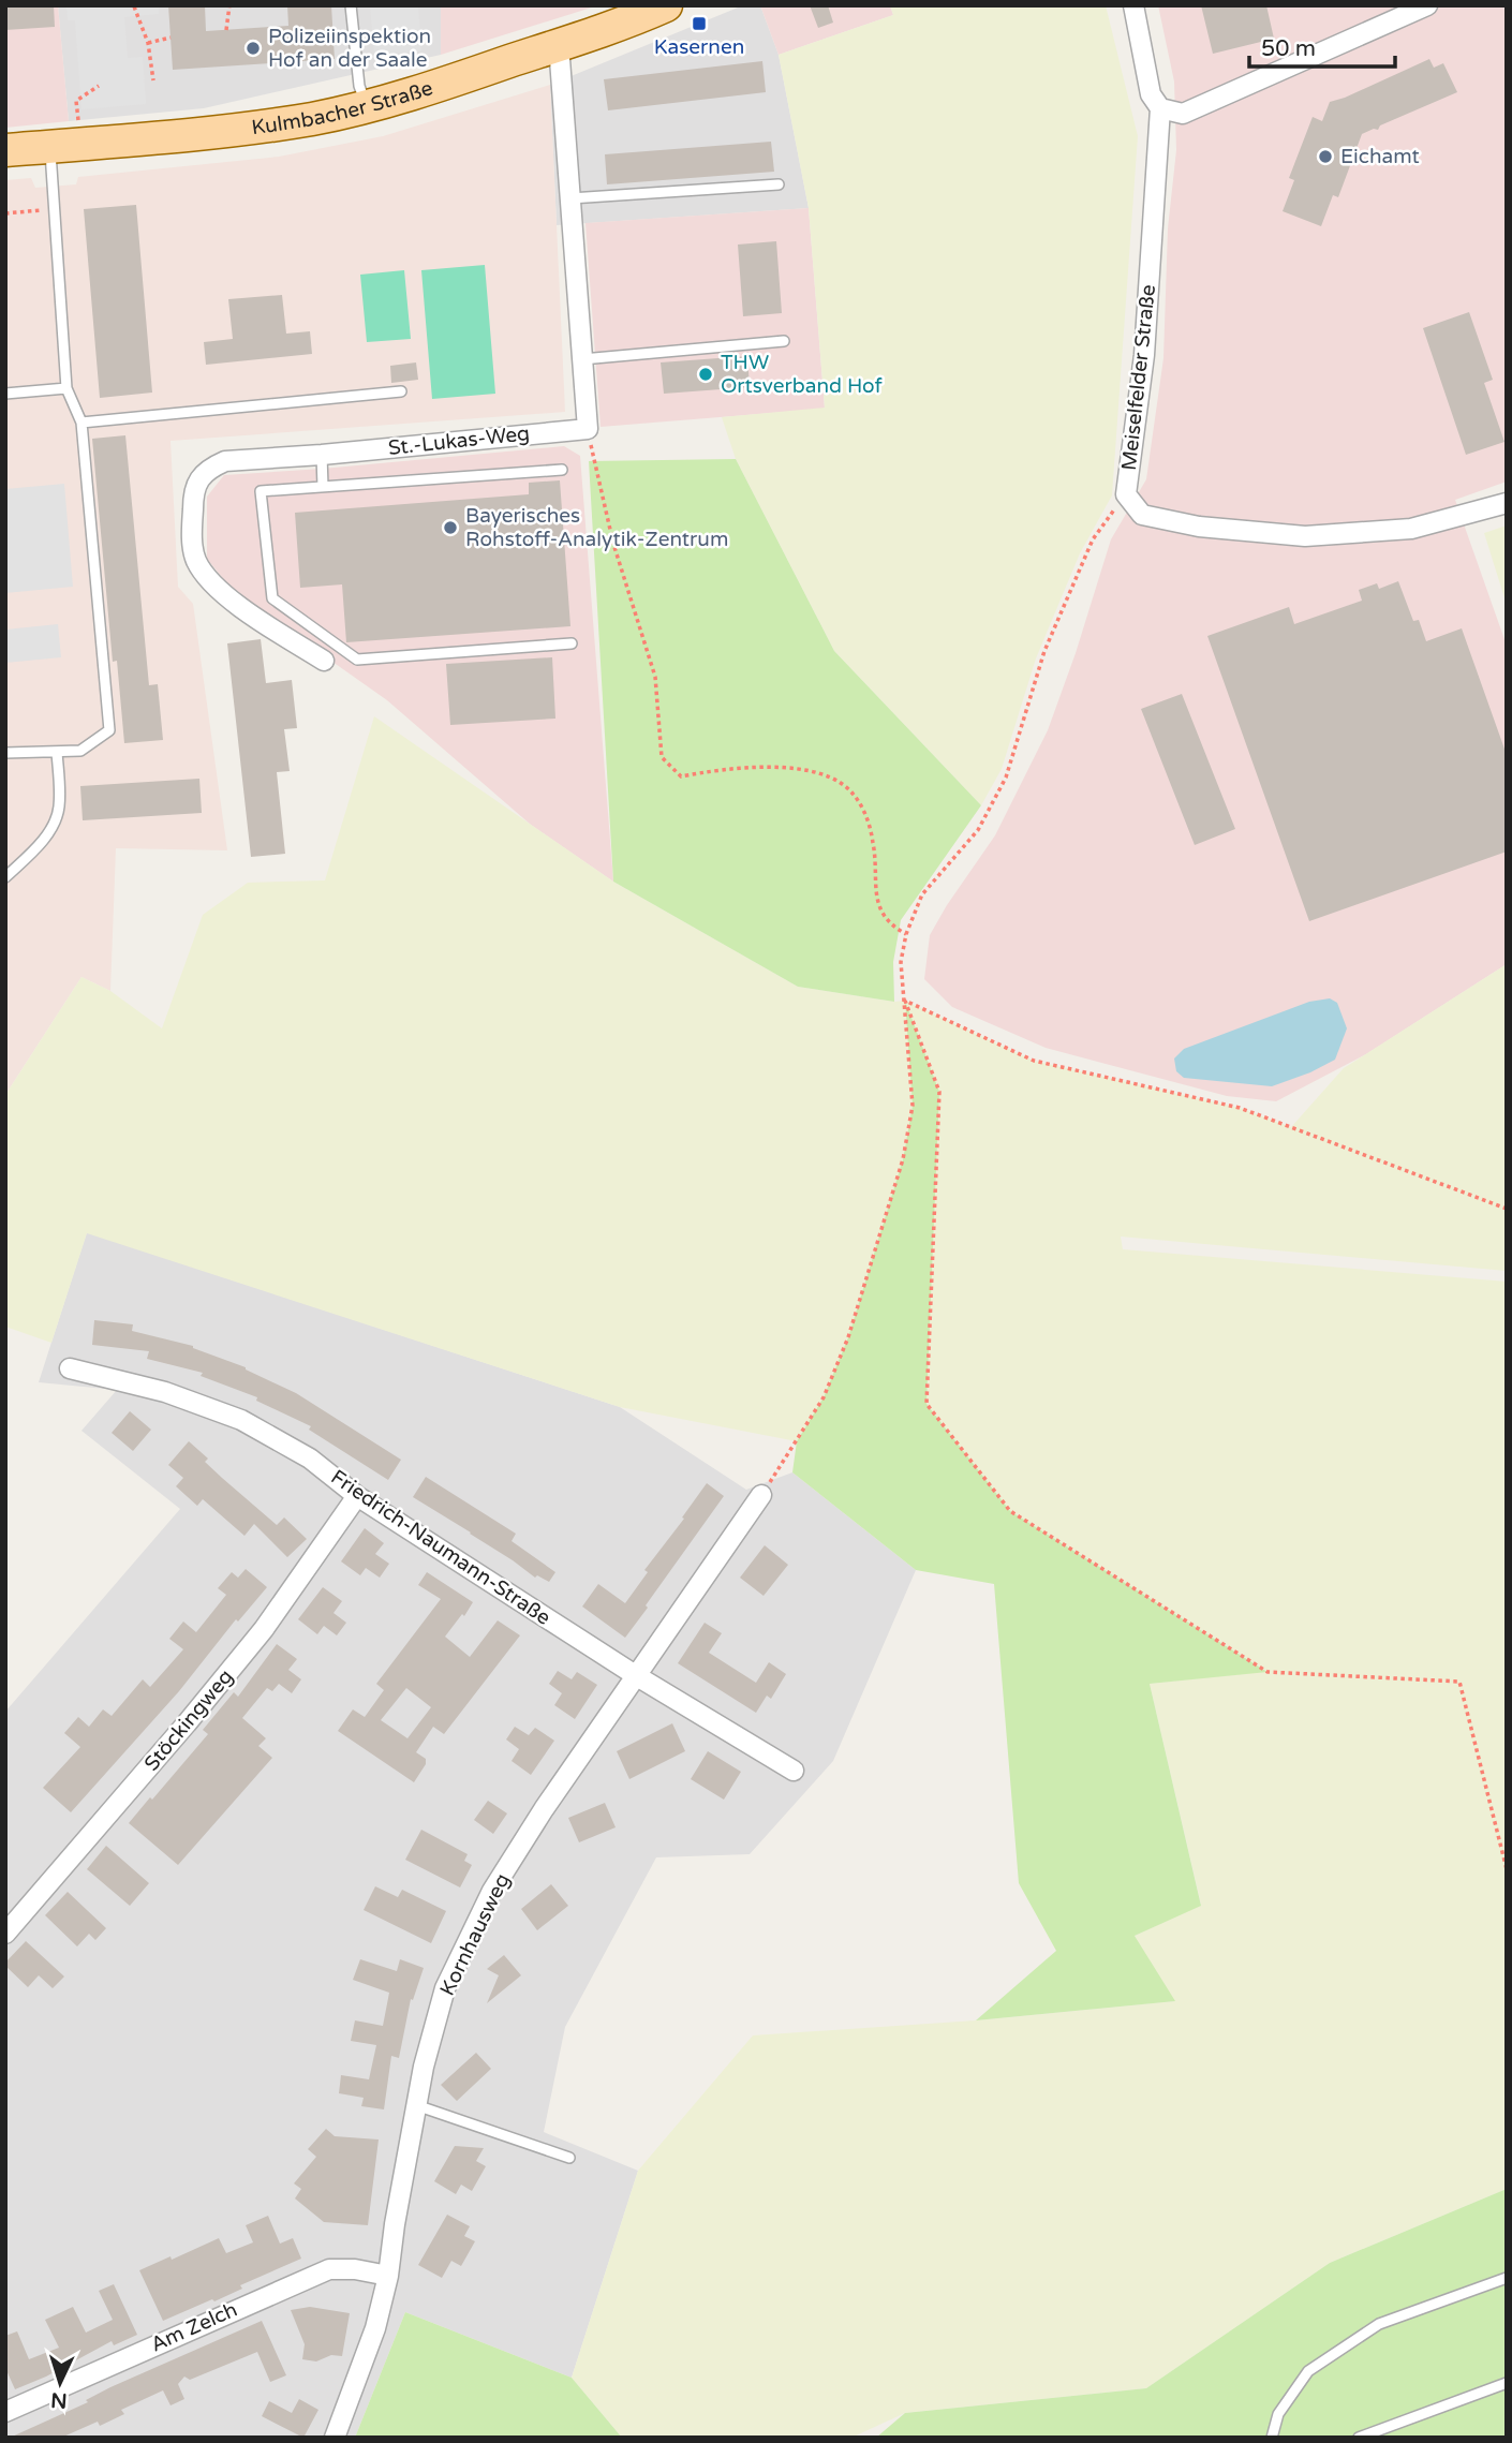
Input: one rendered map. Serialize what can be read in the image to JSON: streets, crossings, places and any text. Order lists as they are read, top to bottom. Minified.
{"streets":{"main road":["Kulmbacher Straße"],"street":["Meiselfelder Straße","St.-Lukas-Weg","Friedrich-Naumann-Straße","Stöckingweg","Kornhausweg","Am Zelch"]},"crossings":[["Friedrich-Naumann-Straße","Stöckingweg"],["Friedrich-Naumann-Straße","Kornhausweg"],["Kornhausweg","Am Zelch"]],"places":{"transit":["Kasernen"],"other":["Polizeiinspektion Hof an der Saale","Eichamt","THW Ortsverband Hof","Bayerisches Rohstoff-Analytik-Zentrum"]},"scale_bar":"50 m","north":"bottom"}
